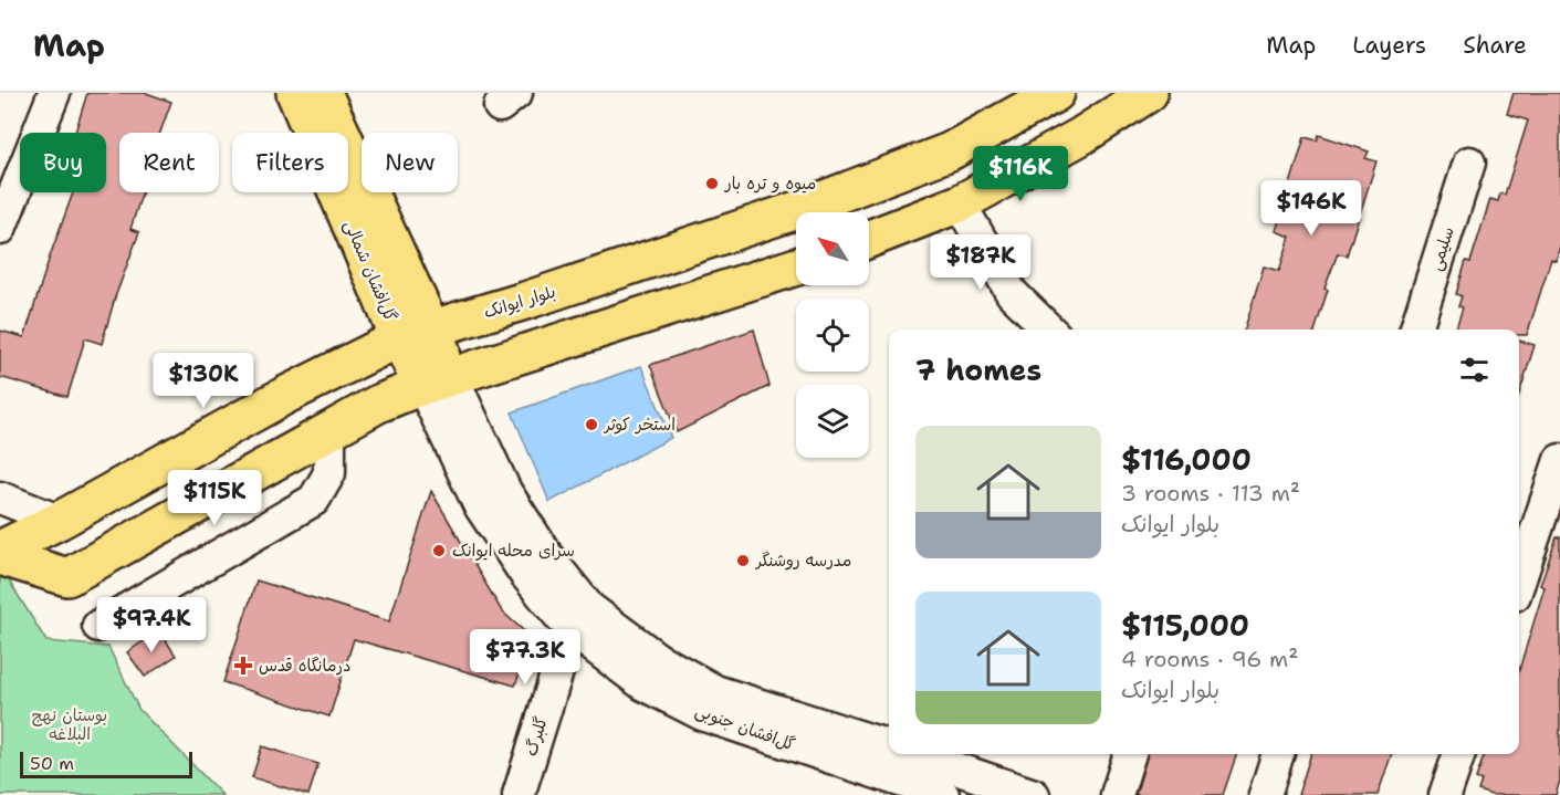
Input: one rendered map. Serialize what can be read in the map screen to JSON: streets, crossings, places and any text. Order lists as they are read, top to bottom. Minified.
{"streets":{"main road":["گل‌افشان شمالی","بلوار ایوانک"],"street":["سلیمی","گل‌افشان جنوبی","گلبرگ"]},"crossings":[["گل‌افشان شمالی","بلوار ایوانک"],["گل‌افشان جنوبی","گلبرگ"]],"parks":["بوستان نهج البلاغه"],"places":{"other":["میوه و تره بار","استخر کوثر","سرای محله ایوانک","مدرسه روشنگر"],"health":["درمانگاه قدس"]},"scale_bar":"50 m","north":"top left","page":{"header":"Map","nav":["Map","Layers","Share"],"chip":["Buy","Rent","Filters","New"],"price":["$116K","$146K","$187K","$130K","$115K","$97.4K","$77.3K"],"heading":"7 homes","list":[{"name":"$116,000","note":"3 rooms · 113 m² · بلوار ایوانک"},{"name":"$115,000","note":"4 rooms · 96 m² · بلوار ایوانک"}],"scale":"50 m"}}
